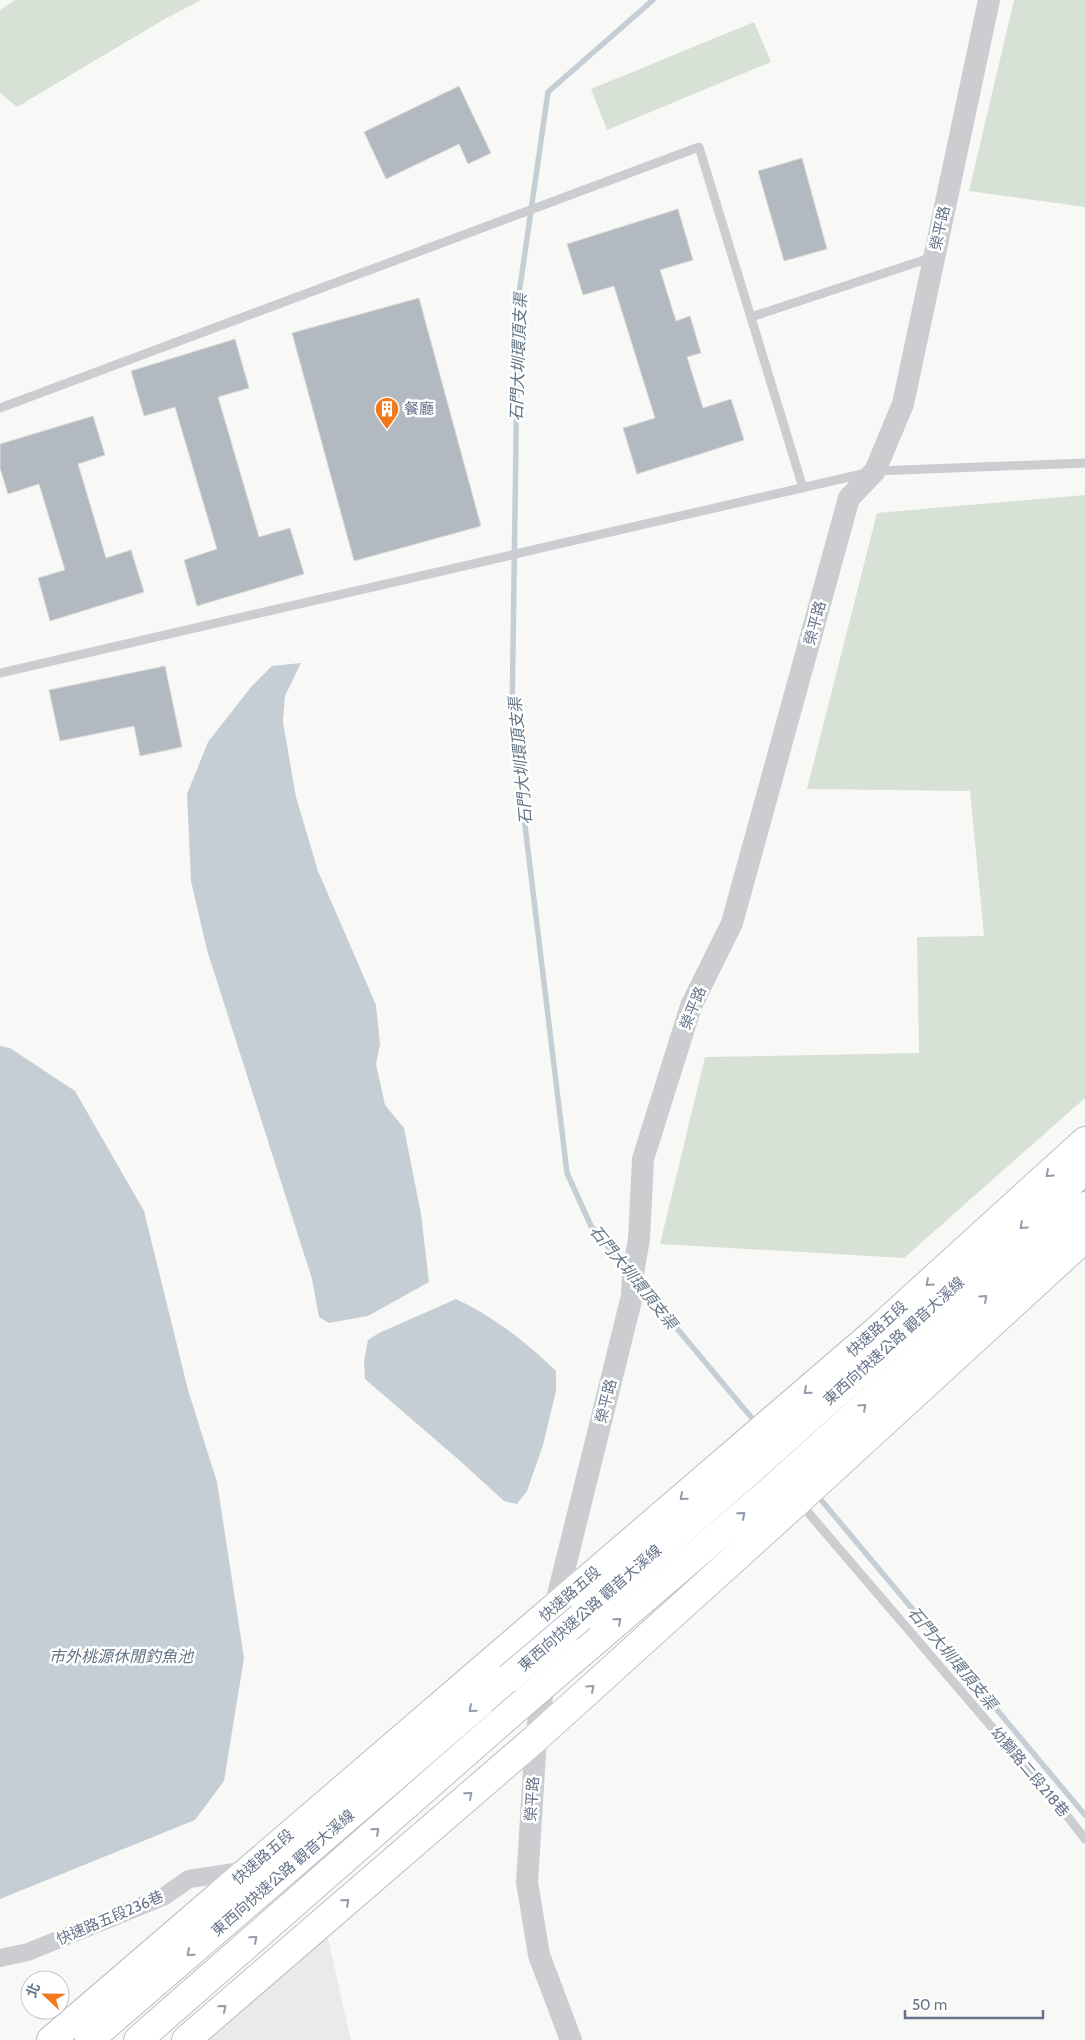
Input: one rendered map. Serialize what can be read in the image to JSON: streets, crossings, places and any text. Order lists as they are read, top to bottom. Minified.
{"streets":{"main road":["快速路五段","東西向快速公路 觀音大溪線"],"street":["榮平路","快速路五段236巷"],"lane":["幼獅路二段218巷"]},"crossings":[["榮平路","快速路五段"],["快速路五段","快速路五段236巷"]],"water":["石門大圳環頂支渠","市外桃源休閒釣魚池"],"places":{"building":["餐廳"]},"scale_bar":"50 m","north":"left"}
